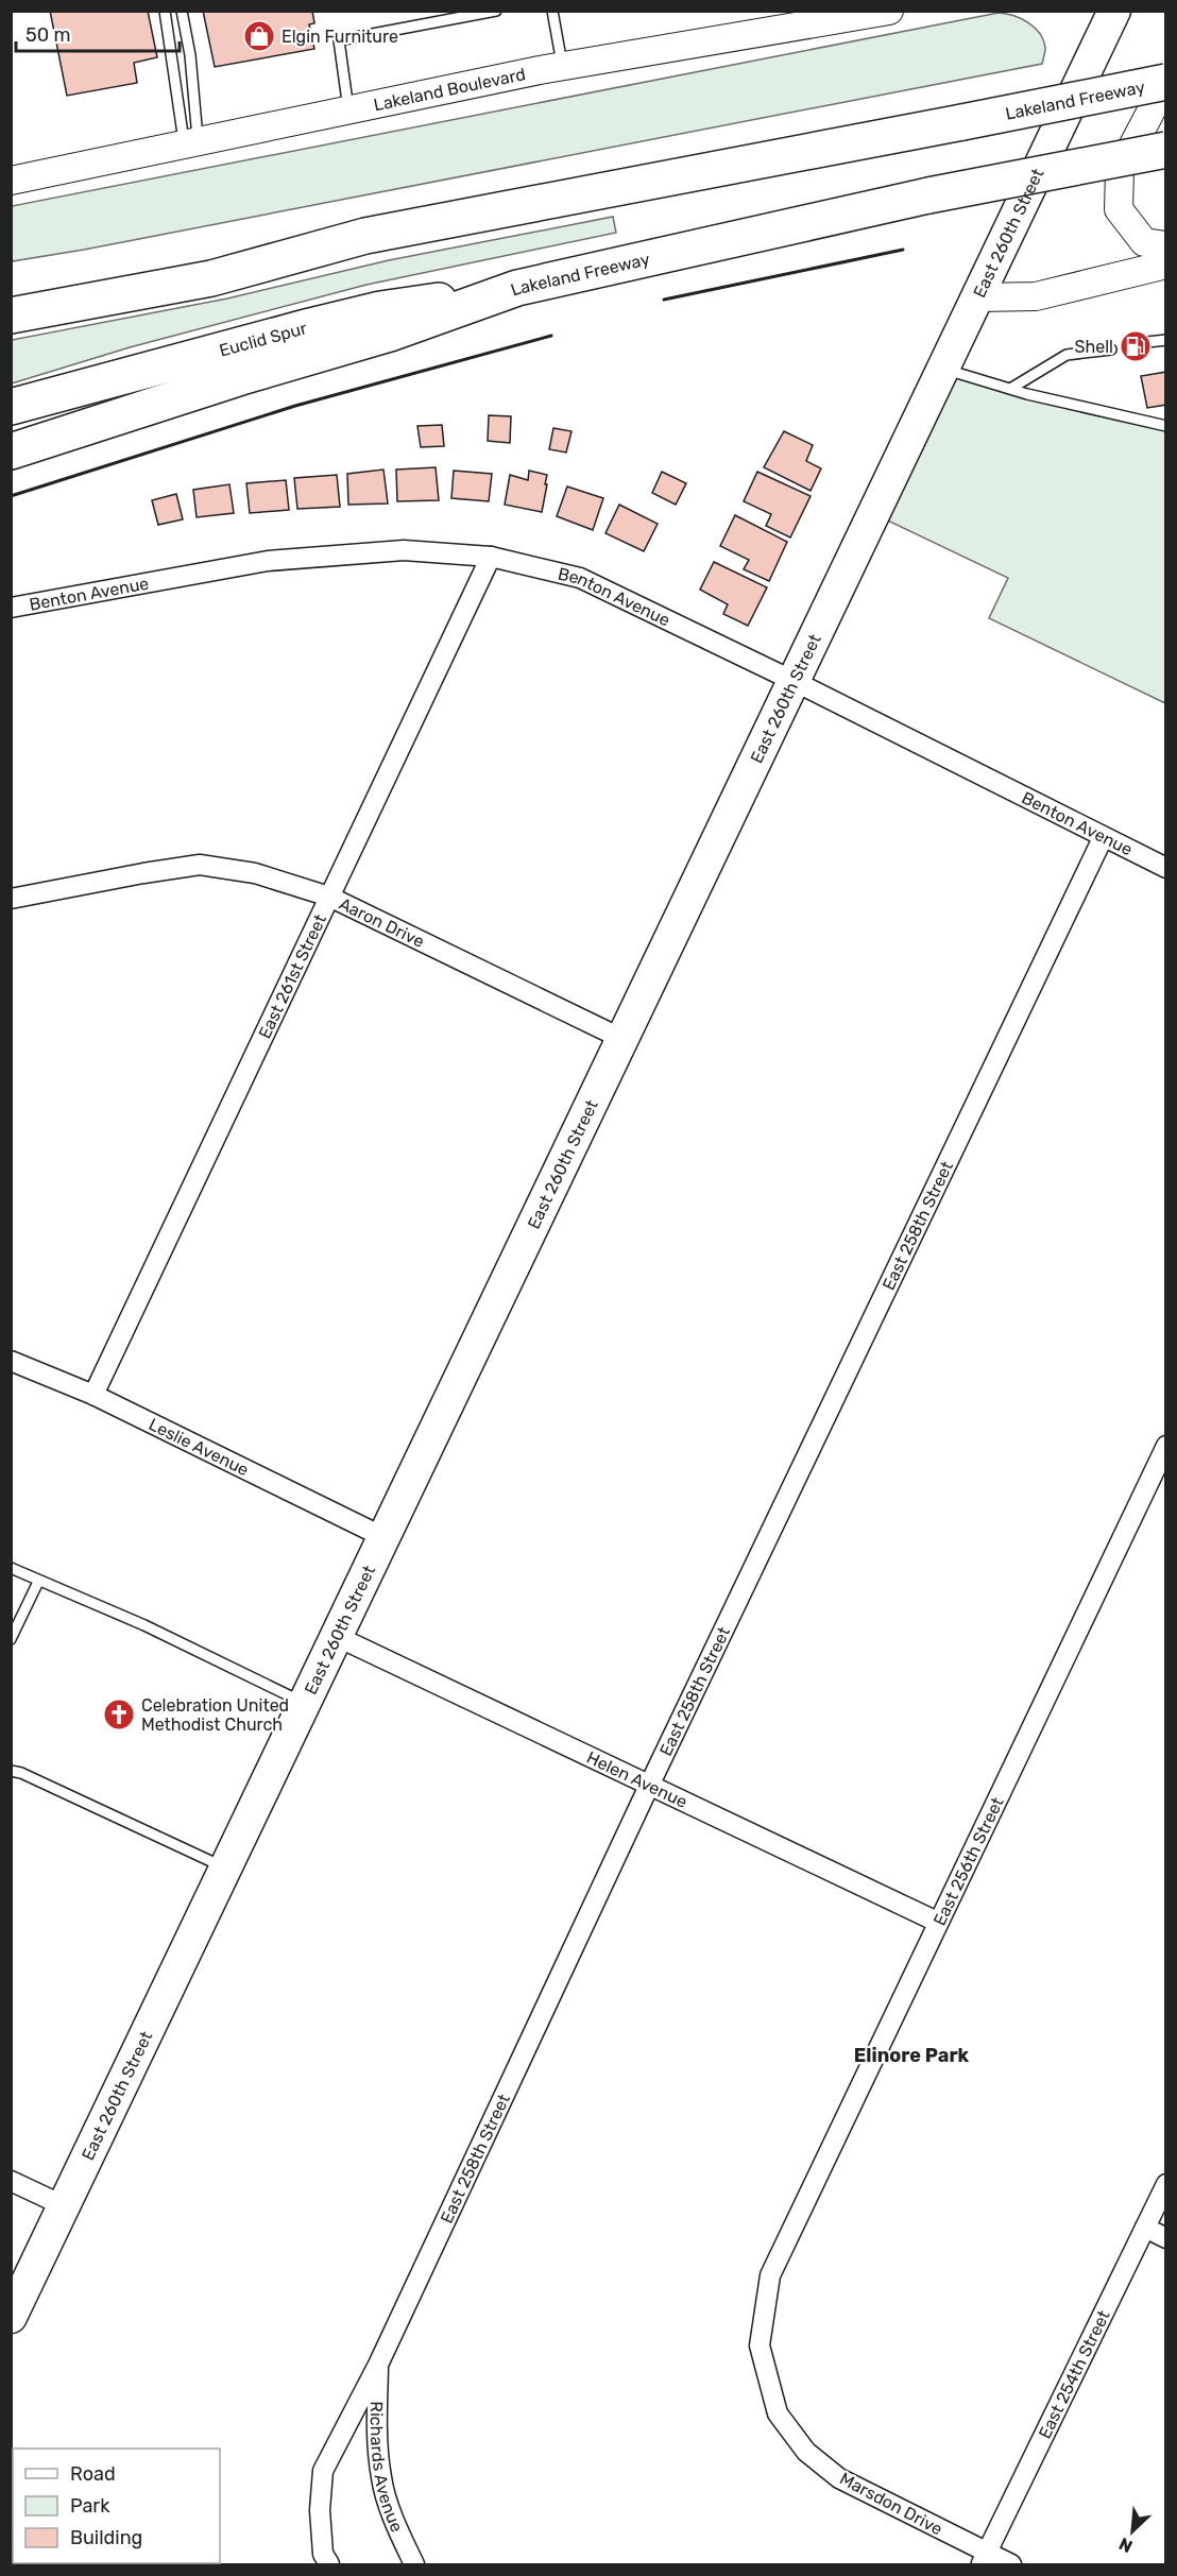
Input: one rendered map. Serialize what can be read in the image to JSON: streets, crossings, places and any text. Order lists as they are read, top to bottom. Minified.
{"streets":{"highway":["Lakeland Freeway","Euclid Spur"],"main road":["East 260th Street"],"street":["Lakeland Boulevard","Benton Avenue","Aaron Drive","East 261st Street","East 258th Street","Leslie Avenue","Helen Avenue","East 256th Street","East 254th Street","Richards Avenue","Marsdon Drive"]},"crossings":[["Lakeland Freeway","Euclid Spur"],["East 260th Street","Benton Avenue"],["East 260th Street","Aaron Drive"],["East 260th Street","Leslie Avenue"],["East 260th Street","Helen Avenue"],["Benton Avenue","East 261st Street"],["Benton Avenue","East 258th Street"],["Aaron Drive","East 261st Street"],["East 261st Street","Leslie Avenue"],["East 258th Street","Helen Avenue"],["East 258th Street","Richards Avenue"],["Helen Avenue","East 256th Street"],["East 256th Street","Marsdon Drive"],["East 254th Street","Marsdon Drive"]],"districts":["Elinore Park"],"places":{"shop":["Elgin Furniture"],"fuel station":["Shell"],"church":["Celebration United Methodist Church"]},"legend":["Road","Park","Building"],"scale_bar":"50 m","north":"bottom left"}
